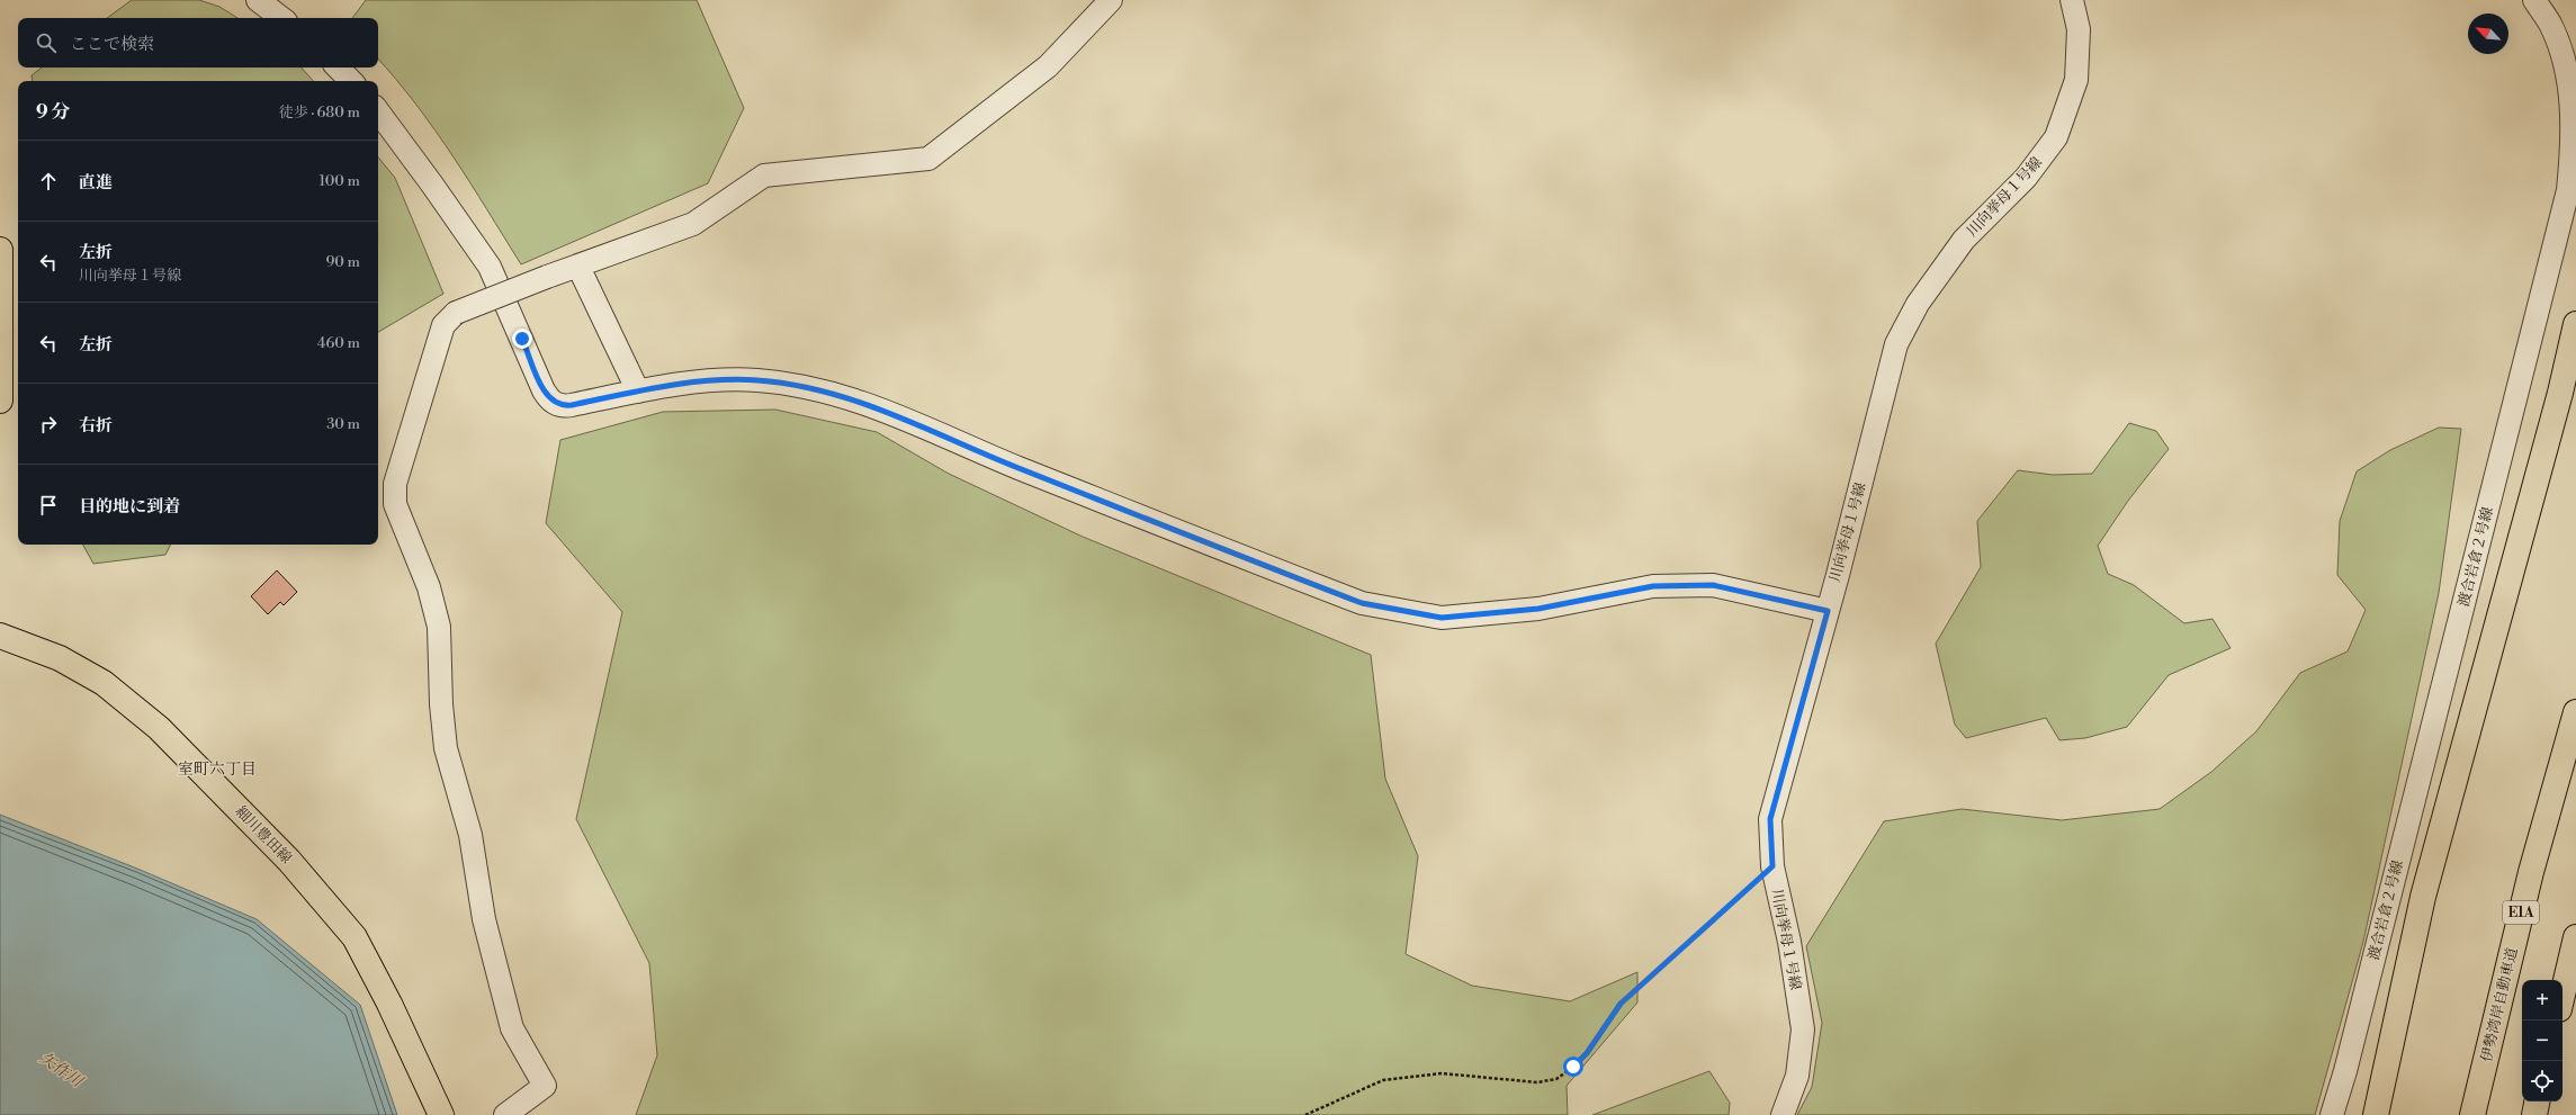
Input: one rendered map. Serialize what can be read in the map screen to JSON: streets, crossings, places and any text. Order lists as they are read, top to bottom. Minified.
{"streets":{"main road":["細川豊田線","E1A","伊勢湾岸自動車道"],"street":["川向挙母１号線","渡合岩倉２号線"]},"districts":["室町六丁目"],"water":["矢作川"],"north":"top left","page":{"search":"ここで検索","heading":["9 分","徒歩 · 680 m"],"list":[["直進","100 m"],["左折","川向挙母１号線","90 m"],["左折","460 m"],["右折","30 m"],"目的地に到着"],"map_buttons":["+","−"]}}
